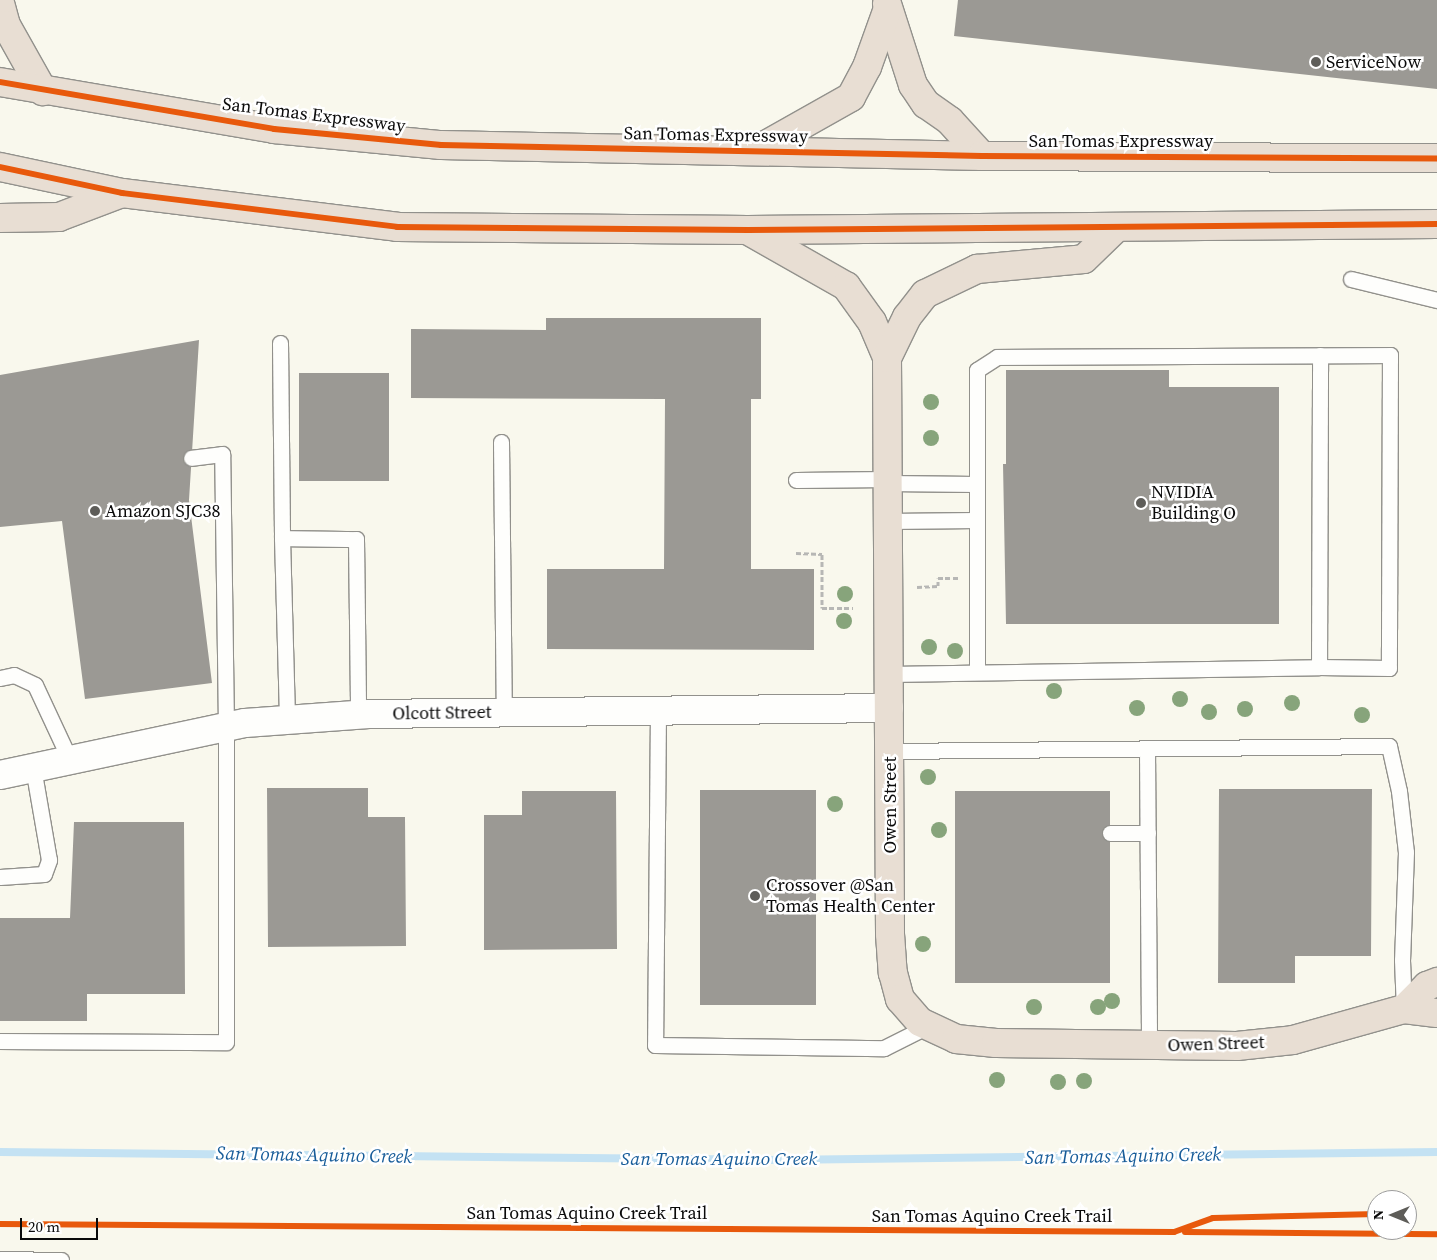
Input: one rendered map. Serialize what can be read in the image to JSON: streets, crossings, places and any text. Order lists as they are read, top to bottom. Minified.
{"streets":{"highway":["San Tomas Expressway","Owen Street"],"street":["Olcott Street"],"cycle path":["San Tomas Aquino Creek Trail"]},"crossings":[["Olcott Street","Owen Street"]],"water":["San Tomas Aquino Creek"],"places":["ServiceNow","NVIDIA Building O","Amazon SJC38","Crossover @San Tomas Health Center"],"scale_bar":"20 m","north":"left"}
